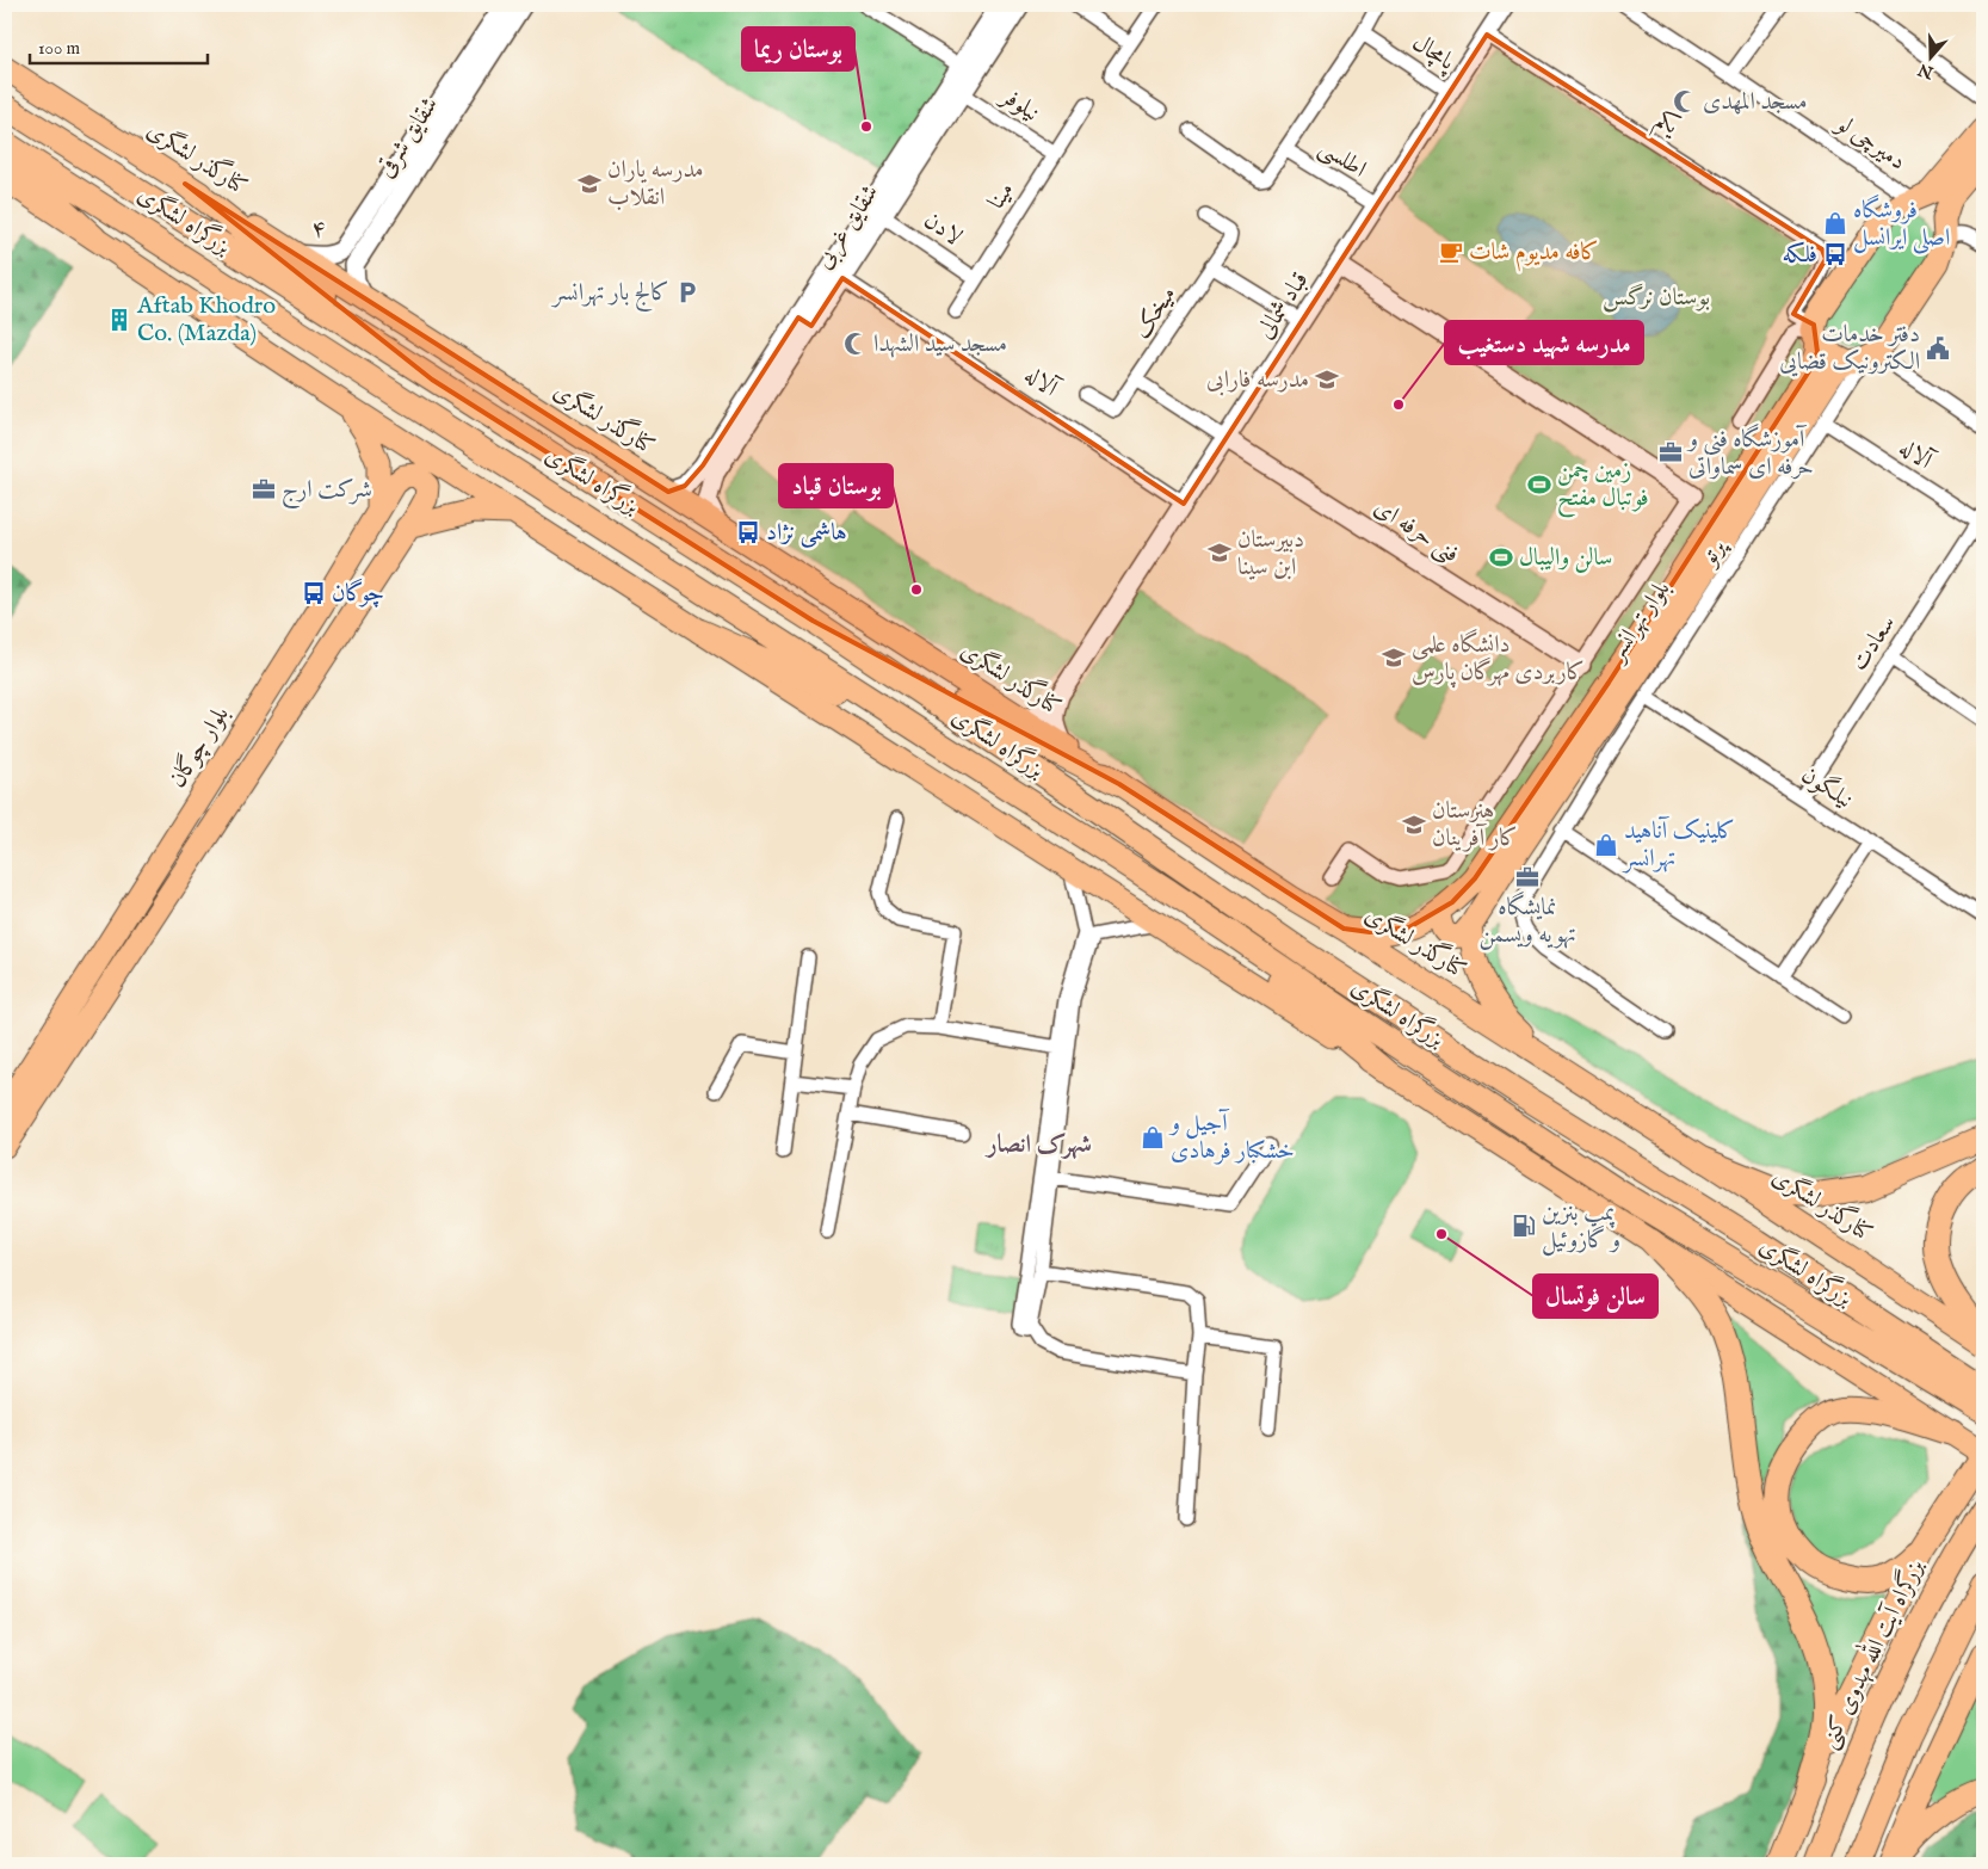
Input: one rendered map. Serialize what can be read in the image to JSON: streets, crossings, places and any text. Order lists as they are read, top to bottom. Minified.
{"streets":{"highway":["بزرگراه لشگری","بزرگراه آیت الله مهدوی کنی"],"main road":["کنارگذر لشگری","بلوار تهرانسر","بلوار چوگان"],"street":["پامچال","نیلوفر","یکم","شقایق شرقی","دمیرچی لو","اطلسی","مینا","شقایق غربی","۴","لادن","قباد شمالی","میخک","آلاله","فنی حرفه ای","پرتو","سعادت","نیلگون"]},"crossings":[["پامچال","قباد شمالی"],["نیلوفر","مینا"],["نیلوفر","شقایق غربی"],["یکم","قباد شمالی"],["یکم","بلوار تهرانسر"],["شقایق شرقی","کنارگذر لشگری"],["شقایق شرقی","۴"],["دمیرچی لو","بلوار تهرانسر"],["کنارگذر لشگری","۴"],["کنارگذر لشگری","بلوار تهرانسر"],["اطلسی","قباد شمالی"],["مینا","لادن"],["شقایق غربی","لادن"],["شقایق غربی","آلاله"],["قباد شمالی","آلاله"],["قباد شمالی","فنی حرفه ای"],["آلاله","پرتو"],["آلاله","سعادت"],["پرتو","بلوار تهرانسر"],["پرتو","نیلگون"],["سعادت","نیلگون"]],"districts":["شهرک انصار"],"parks":["بوستان نرگس"],"places":{"mosque":["مسجد المهدی","مسجد سید الشهدا"],"other":["بوستان ریما","مدرسه شهید دستغیب","بوستان قباد","سالن فوتسال"],"school or university":["مدرسه یاران انقلاب","مدرسه فارابی","دبیرستان ابن سینا","دانشگاه علمی کاربردی مهرگان پارس","هنرستان کار آفرینان"],"shop":["فروشگاه اصلی ایرانسل","کلینیک آناهید تهرانسر","آجیل و خشکبار فرهادی"],"cafe":["کافه مدیوم شات"],"bus stop":["فلکه","هاشمی نژاد","چوگان"],"parking":["کالج بار تهرانسر"],"building":["Aftab Khodro Co. (Mazda)"],"public building":["دفتر خدمات الکترونیک قضایی"],"office":["آموزشگاه فنی و حرفه ای سماواتی","شرکت ارج","نمایشگاه تهویه ویسمن"],"sports":["زمین چمن فوتبال مفتح","سالن والیبال"],"fuel station":["پمپ بنزین و گازوئیل"]},"scale_bar":"100 m","north":"bottom"}
